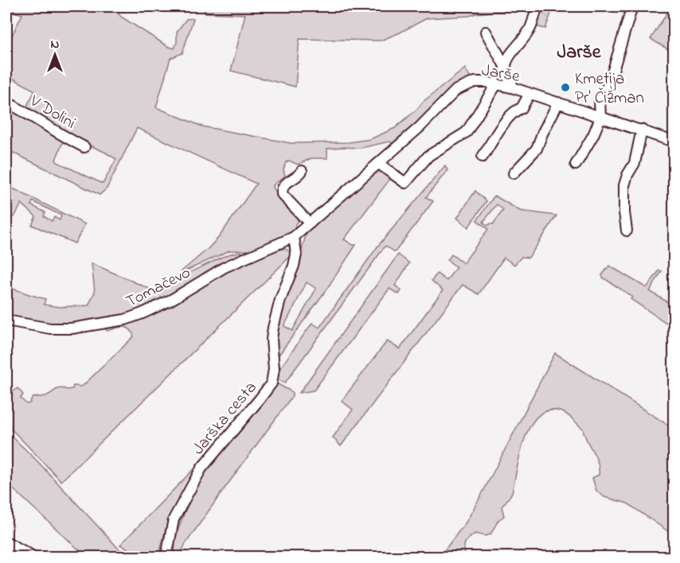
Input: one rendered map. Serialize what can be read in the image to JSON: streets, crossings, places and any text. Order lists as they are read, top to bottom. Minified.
{"streets":{"street":["Jarše","V Dolini","Tomačevo","Jarška cesta"]},"crossings":[["Jarše","Tomačevo"],["Tomačevo","Jarška cesta"]],"districts":["Jarše"],"places":["Kmetija Pr' Čižman"],"north":"top"}
